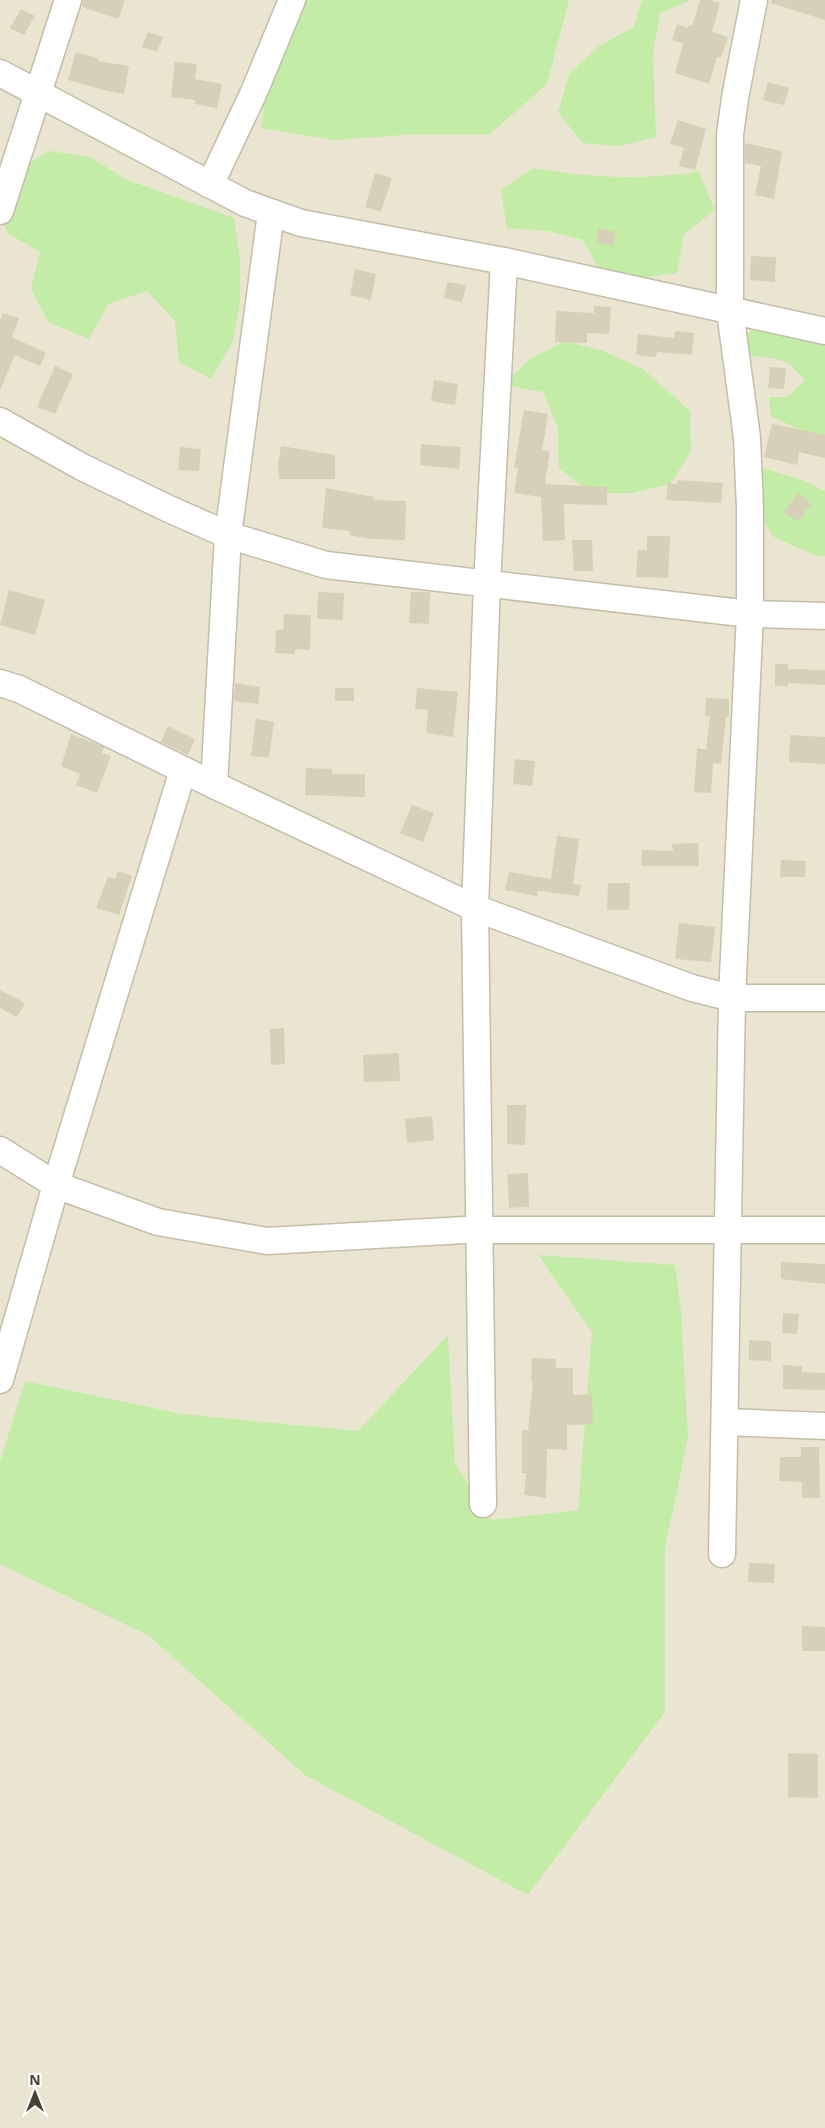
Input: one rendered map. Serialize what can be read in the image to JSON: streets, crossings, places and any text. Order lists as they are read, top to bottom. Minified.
{"north":"top"}
